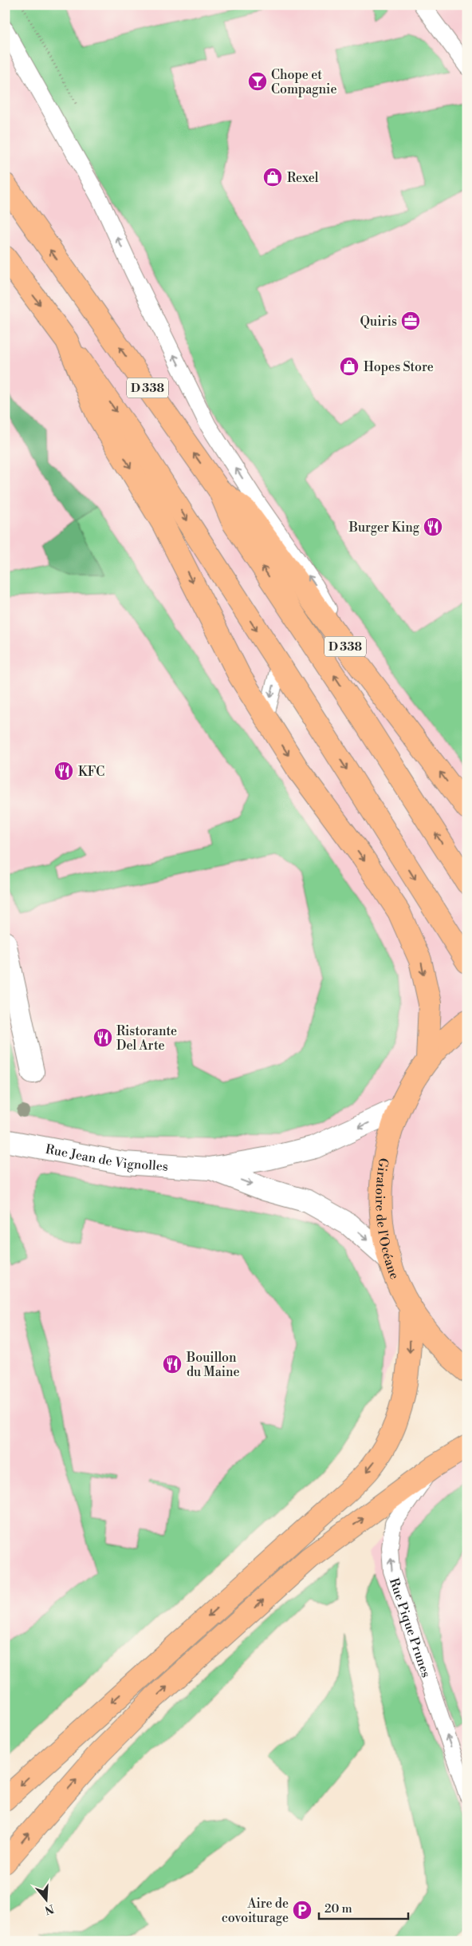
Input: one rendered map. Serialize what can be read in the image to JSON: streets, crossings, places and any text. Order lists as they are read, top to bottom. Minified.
{"streets":{"main road":["D 338","Giratoire de l'Océane"],"street":["Rue Jean de Vignolles"],"lane":["Rue Pique Prunes"]},"crossings":[["D 338","Giratoire de l'Océane"],["Rue Jean de Vignolles","Giratoire de l'Océane"]],"one_way":["Rue Pique Prunes"],"places":{"bar":["Chope et Compagnie"],"shop":["Rexel","Hopes Store"],"office":["Quiris"],"restaurant":["Burger King","KFC","Ristorante Del Arte","Bouillon du Maine"],"parking":["Aire de covoiturage"]},"scale_bar":"20 m","north":"bottom"}
